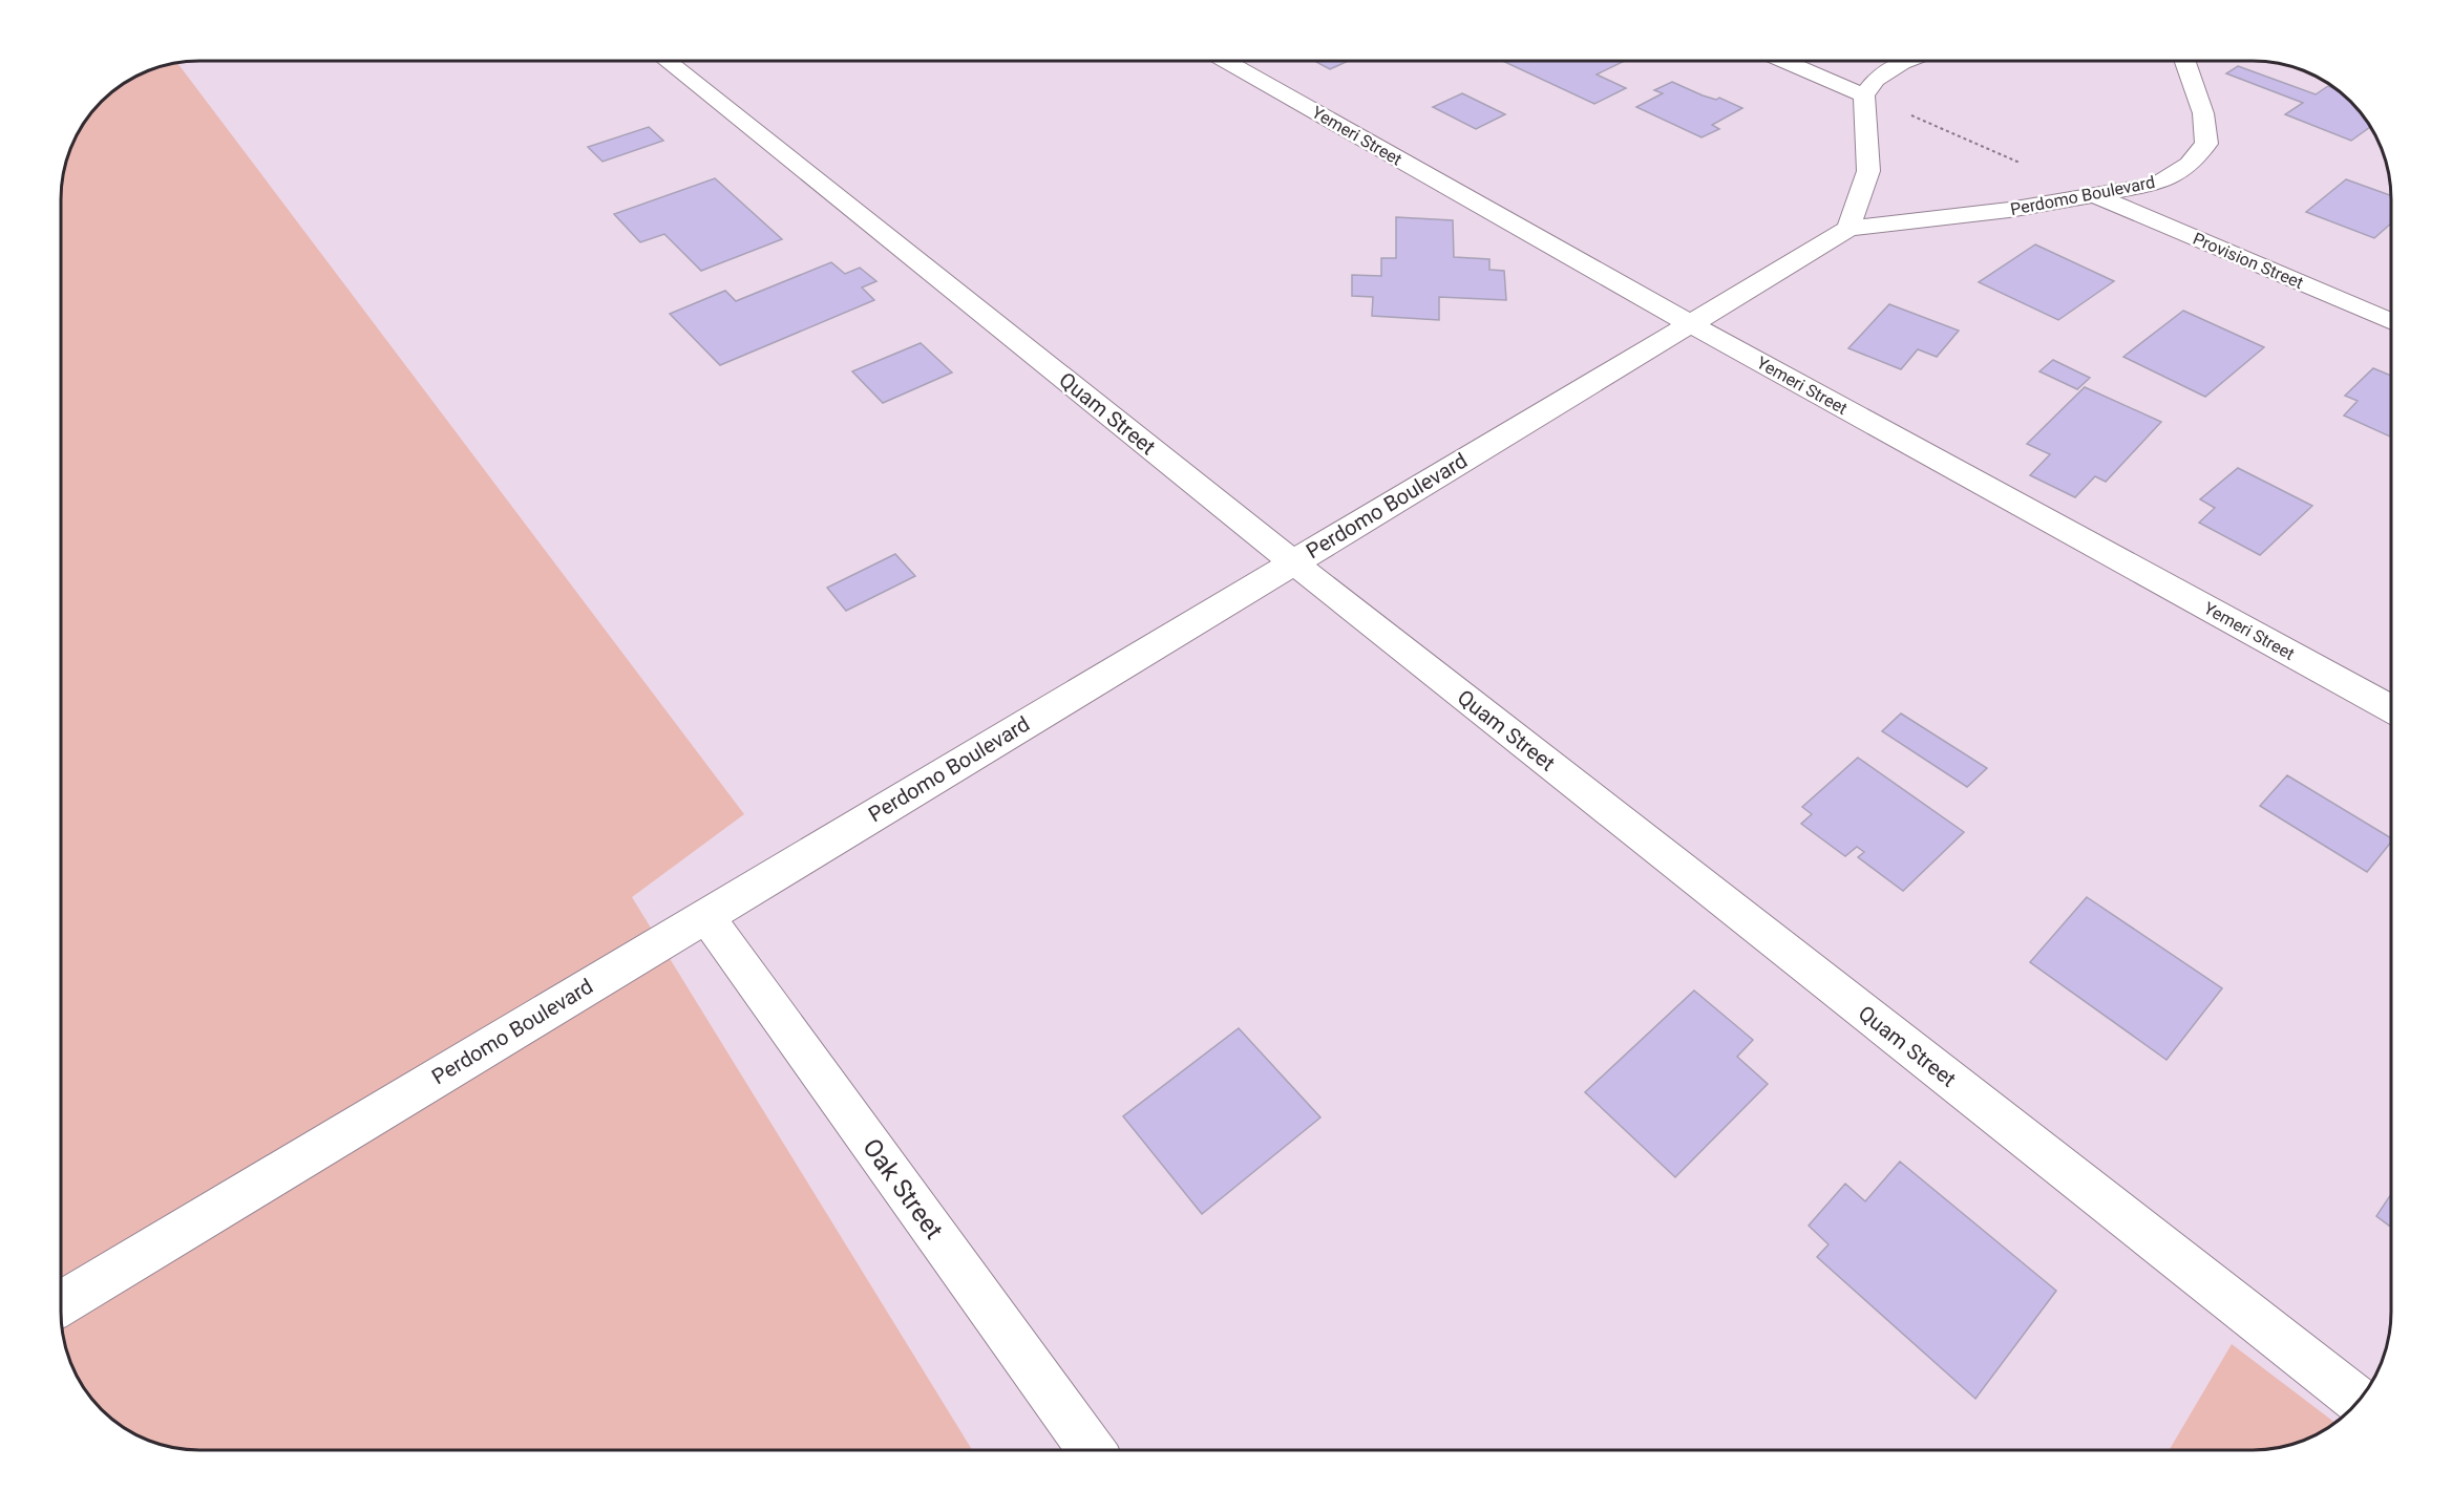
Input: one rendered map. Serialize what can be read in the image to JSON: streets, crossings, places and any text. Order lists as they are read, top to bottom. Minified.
{"streets":{"street":["Yemeri Street","Perdomo Boulevard","Provision Street","Quam Street","Oak Street"]},"crossings":[["Yemeri Street","Perdomo Boulevard"],["Perdomo Boulevard","Provision Street"],["Perdomo Boulevard","Quam Street"],["Perdomo Boulevard","Oak Street"]]}
